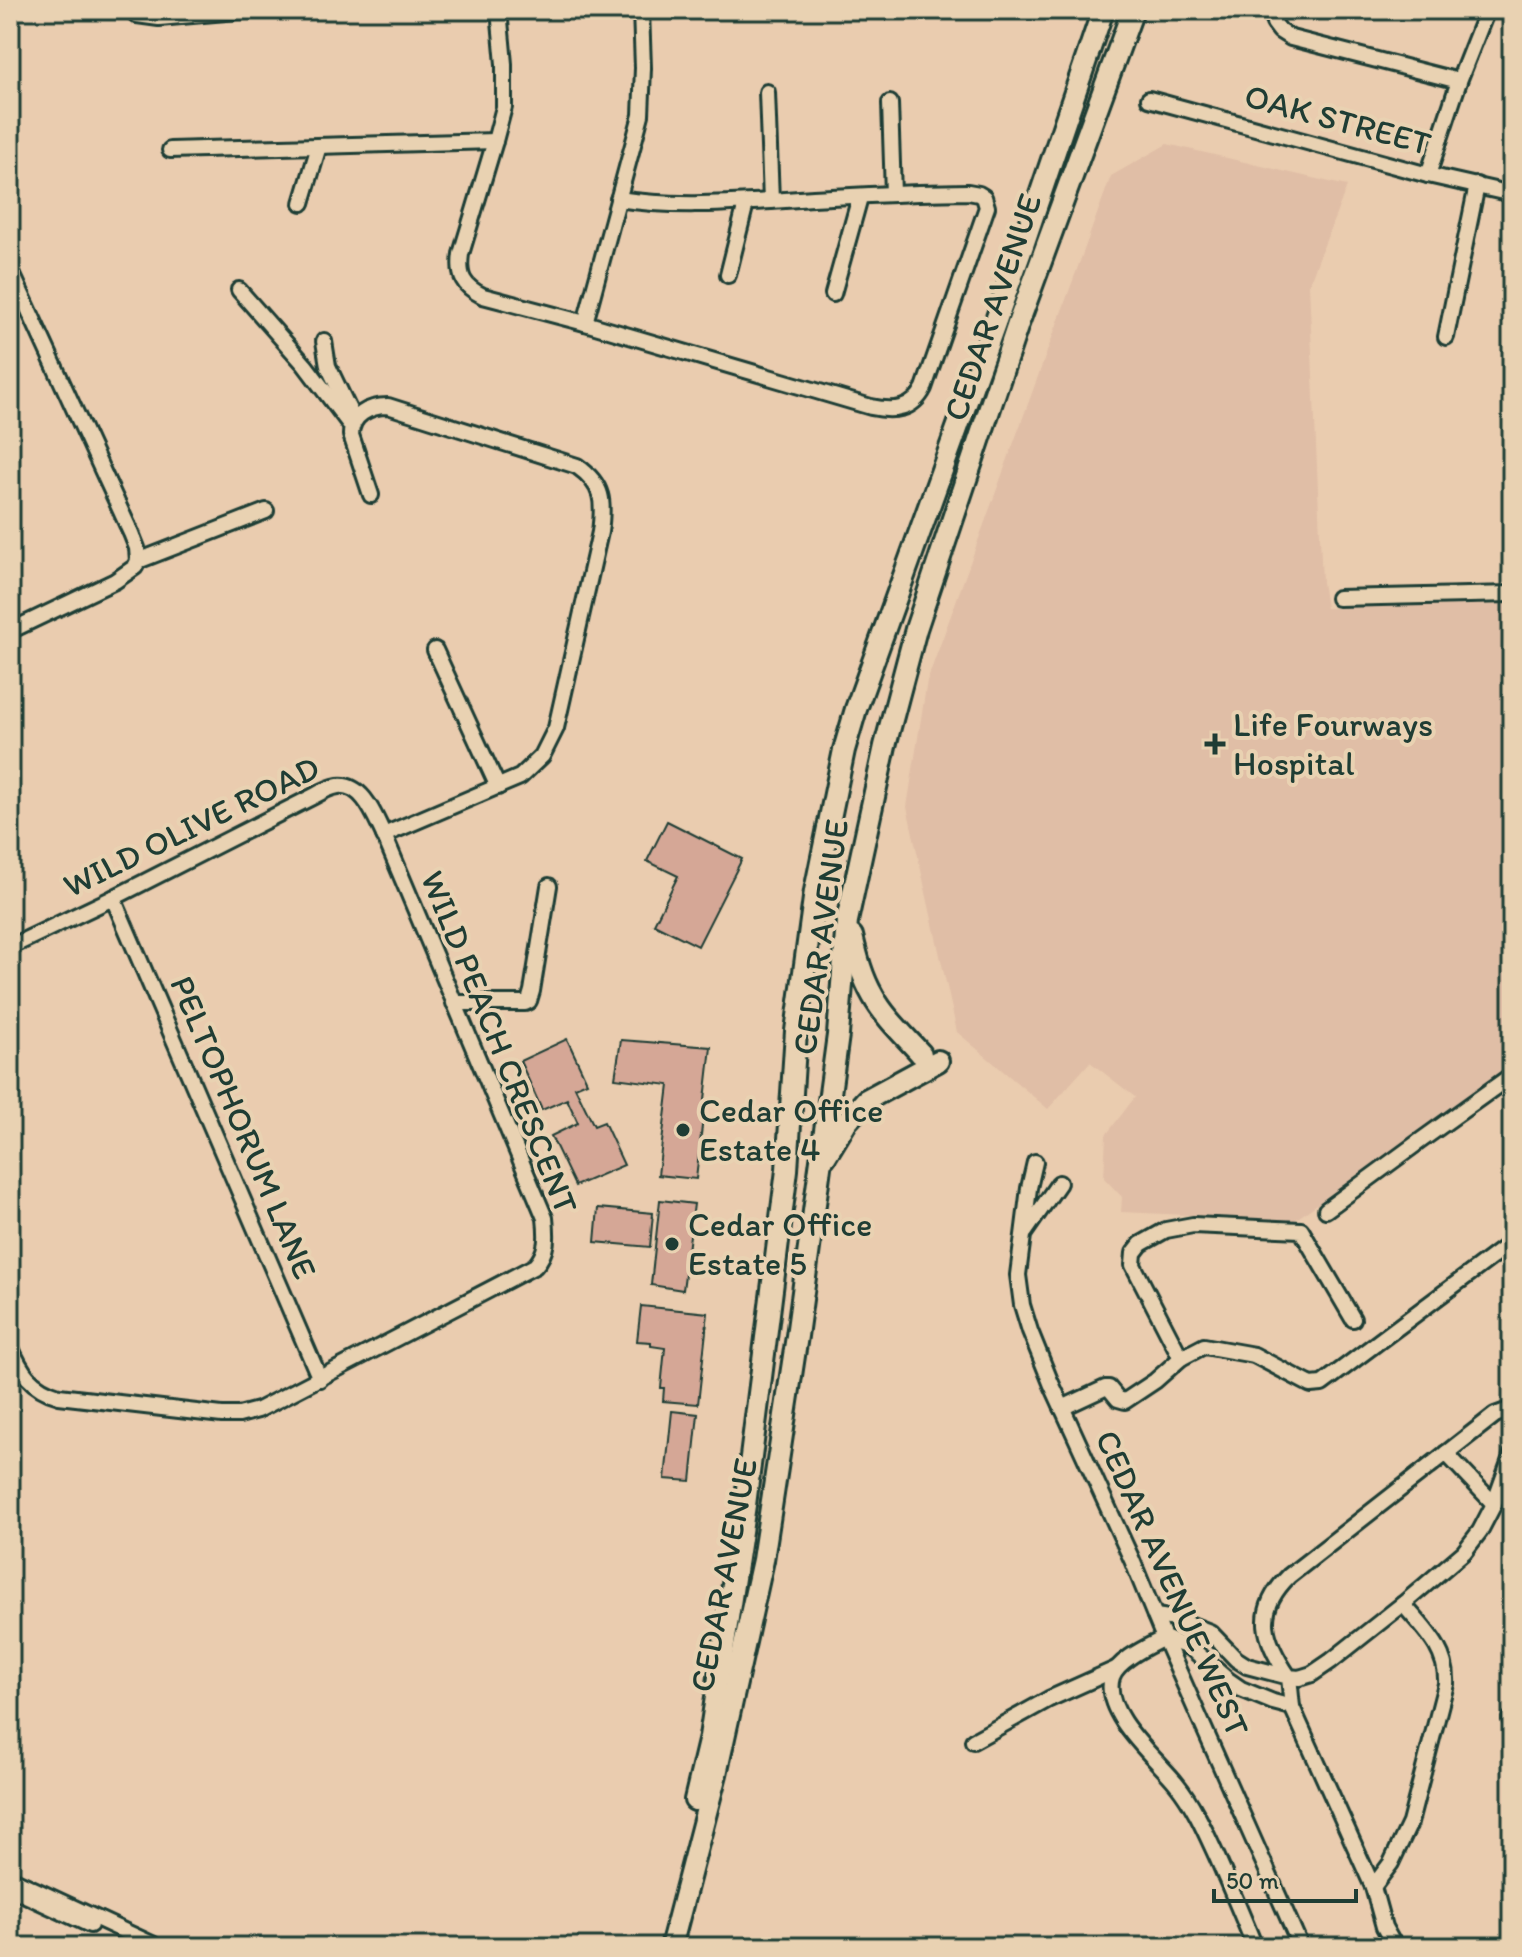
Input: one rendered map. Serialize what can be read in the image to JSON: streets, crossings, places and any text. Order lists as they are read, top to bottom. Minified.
{"streets":{"main road":["CEDAR AVENUE"],"street":["OAK STREET","WILD OLIVE ROAD","WILD PEACH CRESCENT","PELTOPHORUM LANE","CEDAR AVENUE WEST"]},"crossings":[["WILD OLIVE ROAD","WILD PEACH CRESCENT"],["WILD OLIVE ROAD","PELTOPHORUM LANE"],["WILD PEACH CRESCENT","PELTOPHORUM LANE"]],"places":{"health":["Life Fourways Hospital"],"other":["Cedar Office Estate 4","Cedar Office Estate 5"]},"scale_bar":"50 m"}
